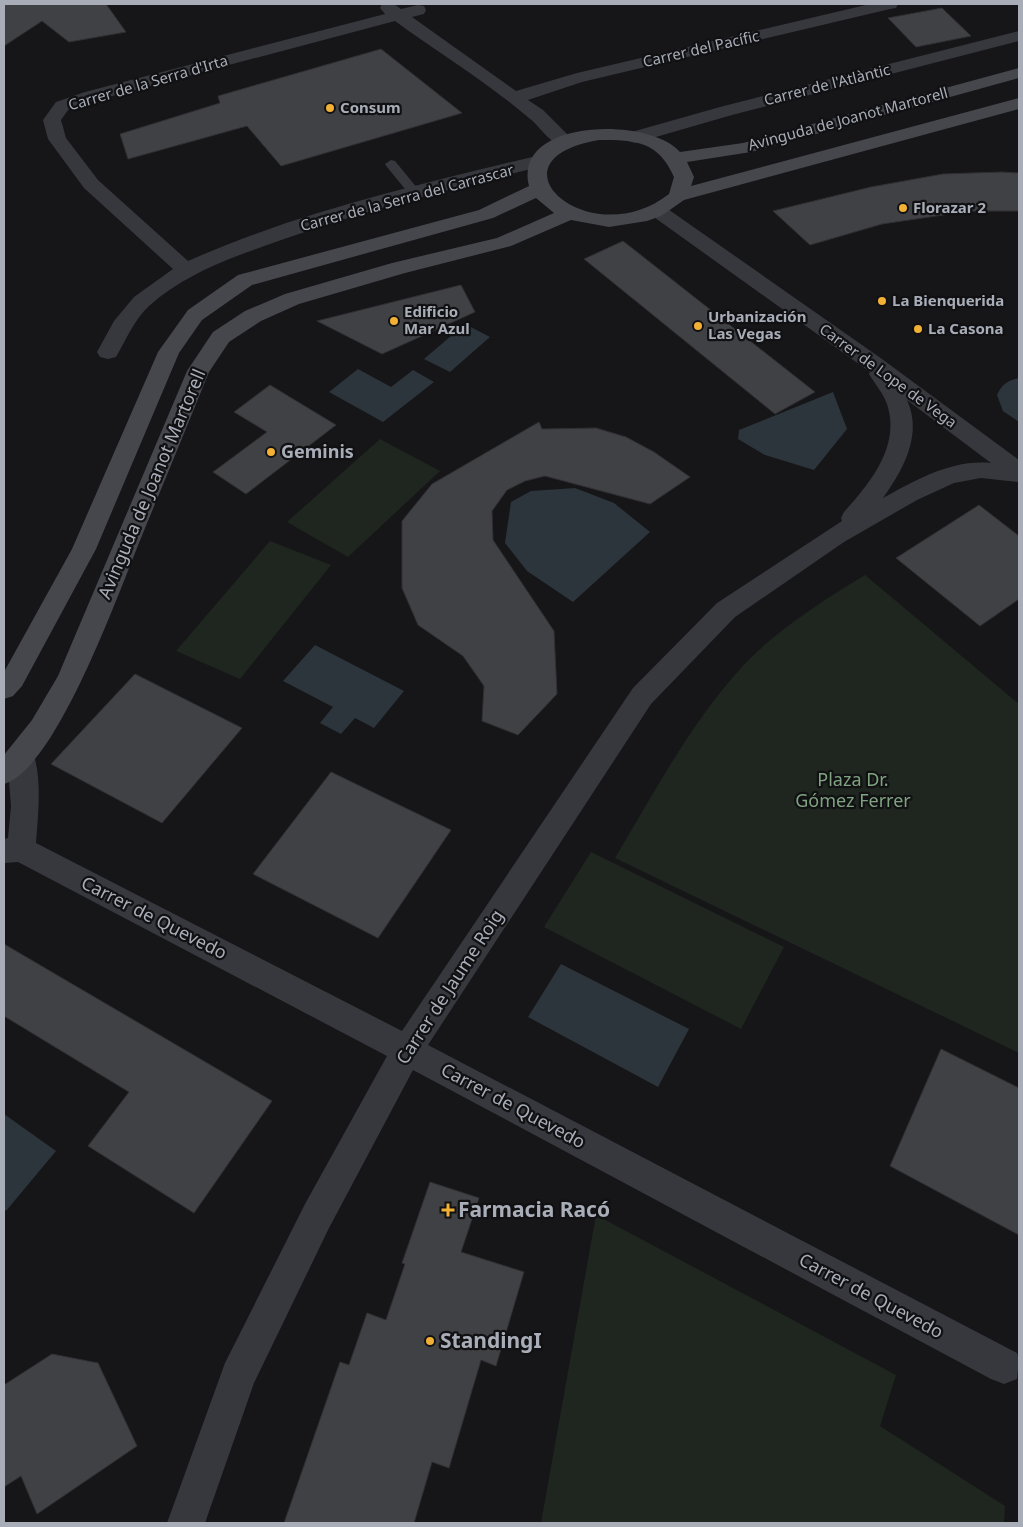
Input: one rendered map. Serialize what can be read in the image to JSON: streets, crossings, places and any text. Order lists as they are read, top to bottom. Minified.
{"streets":{"street":["Carrer del Pacífic","Carrer de la Serra d'Irta","Carrer de l'Atlàntic","Avinguda de Joanot Martorell","Carrer de la Serra del Carrascar","Carrer de Lope de Vega","Carrer de Quevedo","Carrer de Jaume Roig"]},"crossings":[["Carrer de la Serra d'Irta","Carrer de la Serra del Carrascar"],["Carrer de l'Atlàntic","Avinguda de Joanot Martorell"],["Carrer de l'Atlàntic","Carrer de la Serra del Carrascar"],["Carrer de l'Atlàntic","Carrer de Lope de Vega"],["Avinguda de Joanot Martorell","Carrer de la Serra del Carrascar"],["Avinguda de Joanot Martorell","Carrer de Lope de Vega"],["Avinguda de Joanot Martorell","Carrer de Quevedo"],["Carrer de la Serra del Carrascar","Carrer de Lope de Vega"],["Carrer de Lope de Vega","Carrer de Jaume Roig"],["Carrer de Quevedo","Carrer de Jaume Roig"]],"parks":["Plaza Dr. Gómez Ferrer"],"places":{"other":["Consum","Florazar 2","La Bienquerida","Edificio Mar Azul","Urbanización Las Vegas","La Casona","Geminis","StandingI"],"health":["Farmacia Racó"]}}
